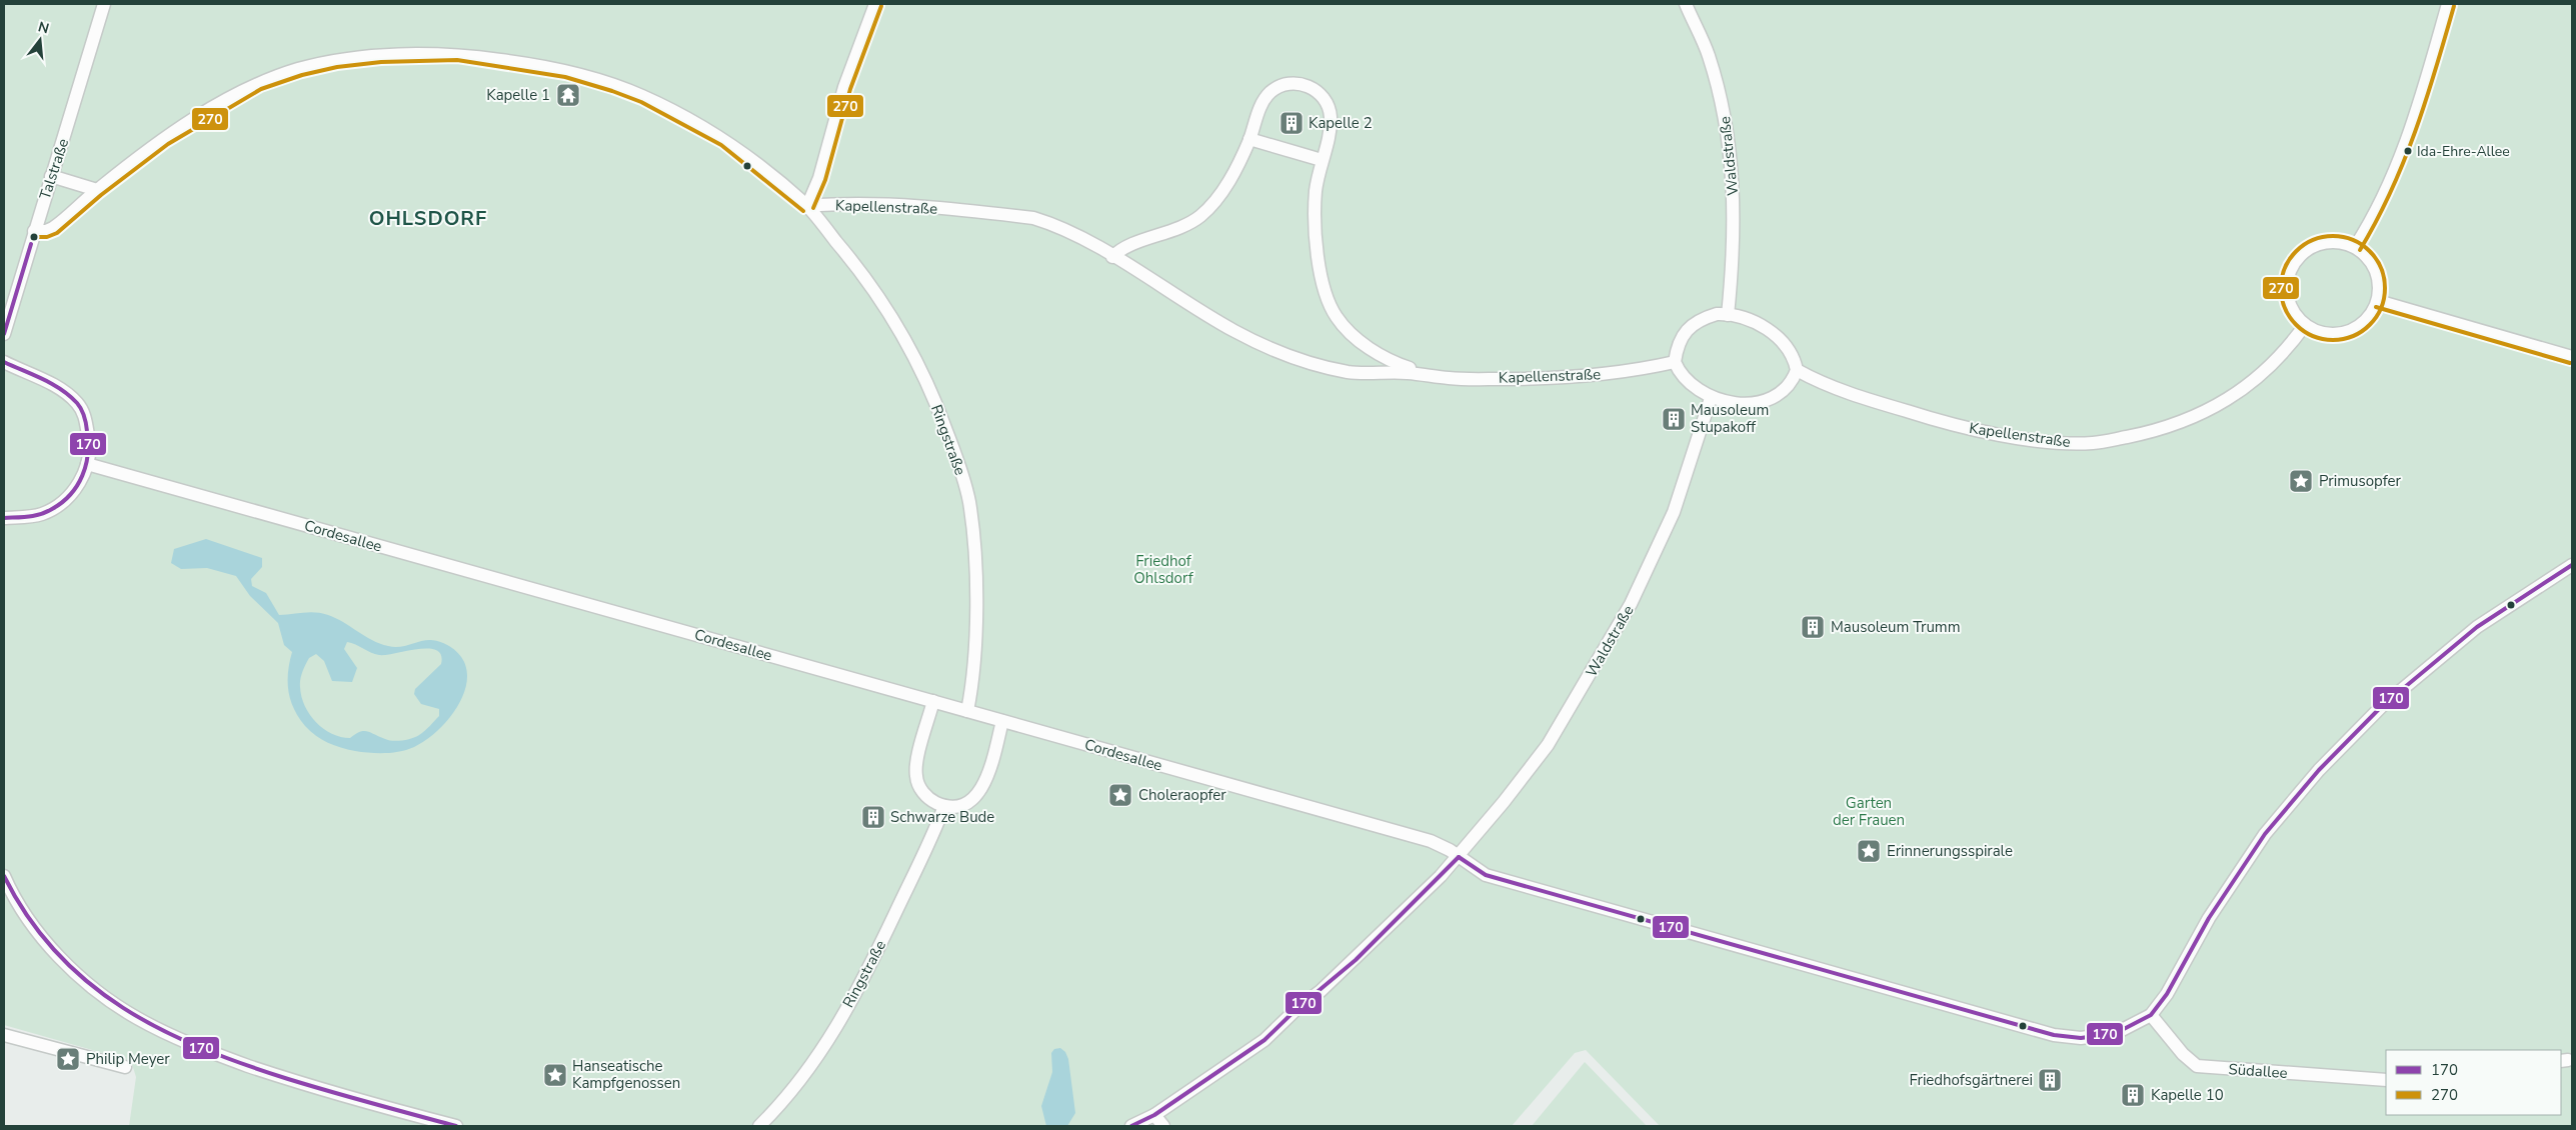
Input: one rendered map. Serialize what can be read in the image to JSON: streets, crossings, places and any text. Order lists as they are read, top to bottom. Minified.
{"streets":{"street":["Waldstraße","Talstraße","Kapellenstraße","Ringstraße","Cordesallee","Südallee"]},"crossings":[["Waldstraße","Kapellenstraße"],["Waldstraße","Cordesallee"],["Kapellenstraße","Ringstraße"],["Ringstraße","Cordesallee"],["Cordesallee","Südallee"]],"districts":["OHLSDORF"],"parks":["Friedhof Ohlsdorf","Garten der Frauen"],"places":{"temple":["Kapelle 1"],"building":["Kapelle 2","Mausoleum Stupakoff","Mausoleum Trumm","Schwarze Bude","Friedhofsgärtnerei","Kapelle 10"],"other":["Ida-Ehre-Allee"],"place":["Primusopfer","Choleraopfer","Erinnerungsspirale","Philip Meyer","Hanseatische Kampfgenossen"]},"lines":["transit line 270","transit line 170"],"legend":["170","270"],"north":"top"}
